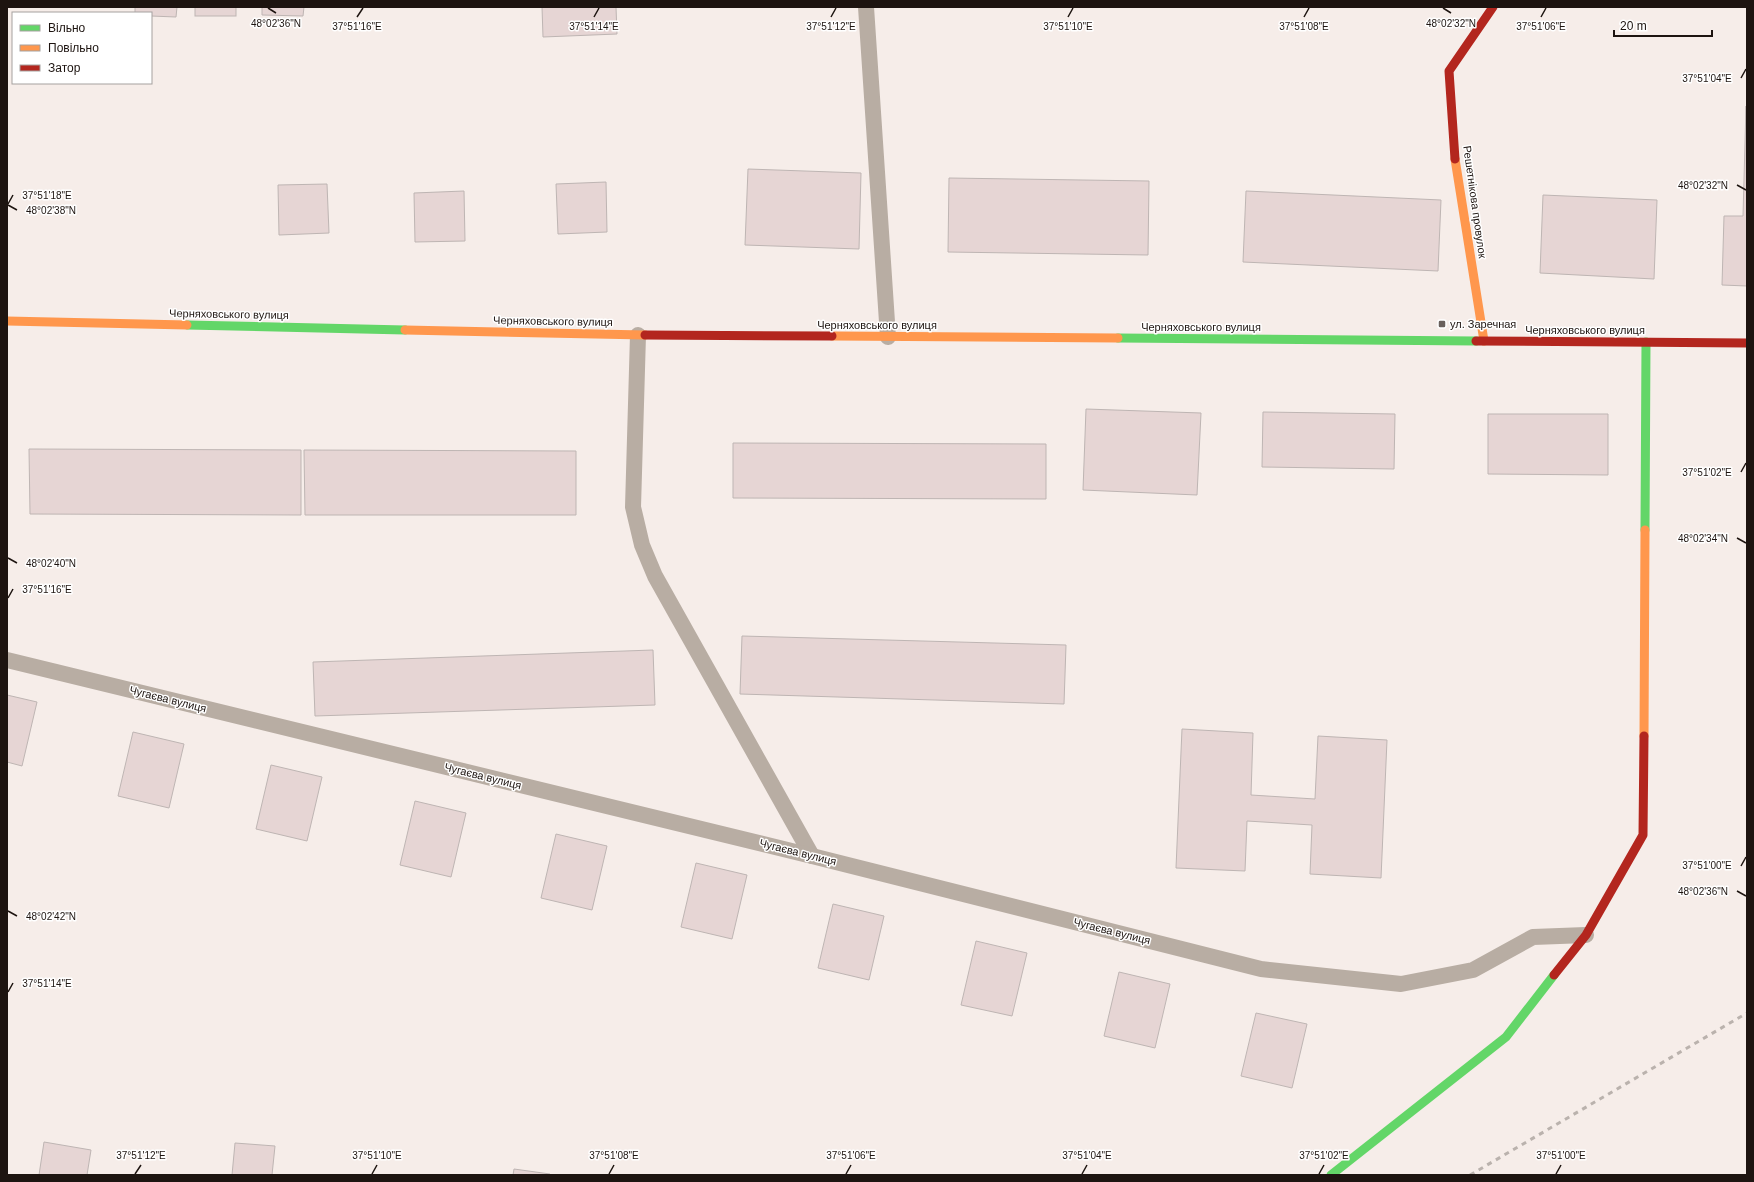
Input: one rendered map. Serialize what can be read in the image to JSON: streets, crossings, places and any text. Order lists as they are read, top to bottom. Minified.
{"streets":{"street":["Решетнікова провулок","Черняховського вулиця"],"lane":["Чугаєва вулиця"]},"crossings":[["Решетнікова провулок","Черняховського вулиця"]],"places":{"transit":["ул. Заречная"]},"legend":["Вільно","Повільно","Затор"],"scale_bar":"20 m","coordinates":["48°02'36\"N","48°02'32\"N","37°51'16\"E","37°51'14\"E","37°51'12\"E","37°51'10\"E","37°51'08\"E","37°51'06\"E","37°51'04\"E","37°51'18\"E","48°02'38\"N","37°51'02\"E","48°02'34\"N","48°02'40\"N","37°51'00\"E","48°02'42\"N"]}
